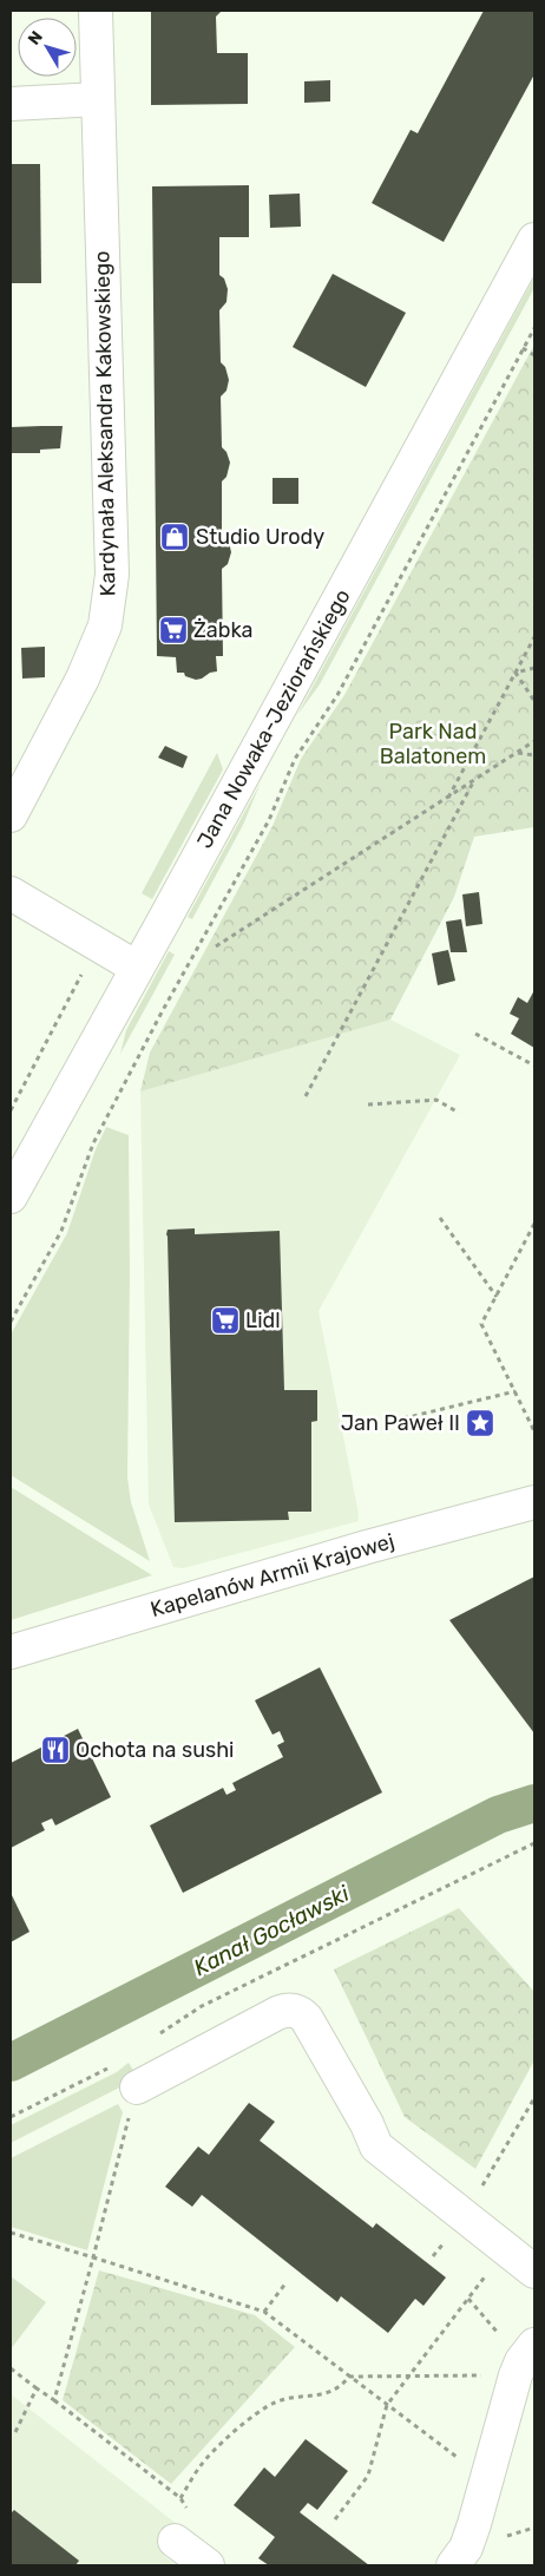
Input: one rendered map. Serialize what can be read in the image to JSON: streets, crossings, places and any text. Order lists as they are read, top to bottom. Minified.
{"streets":{"street":["Kardynała Aleksandra Kakowskiego","Jana Nowaka-Jeziorańskiego","Kapelanów Armii Krajowej"]},"water":["Kanał Gocławski"],"parks":["Park Nad Balatonem"],"places":{"shop":["Studio Urody"],"supermarket":["Żabka","Lidl"],"place":["Jan Paweł II"],"restaurant":["Ochota na sushi"]},"north":"top left"}
